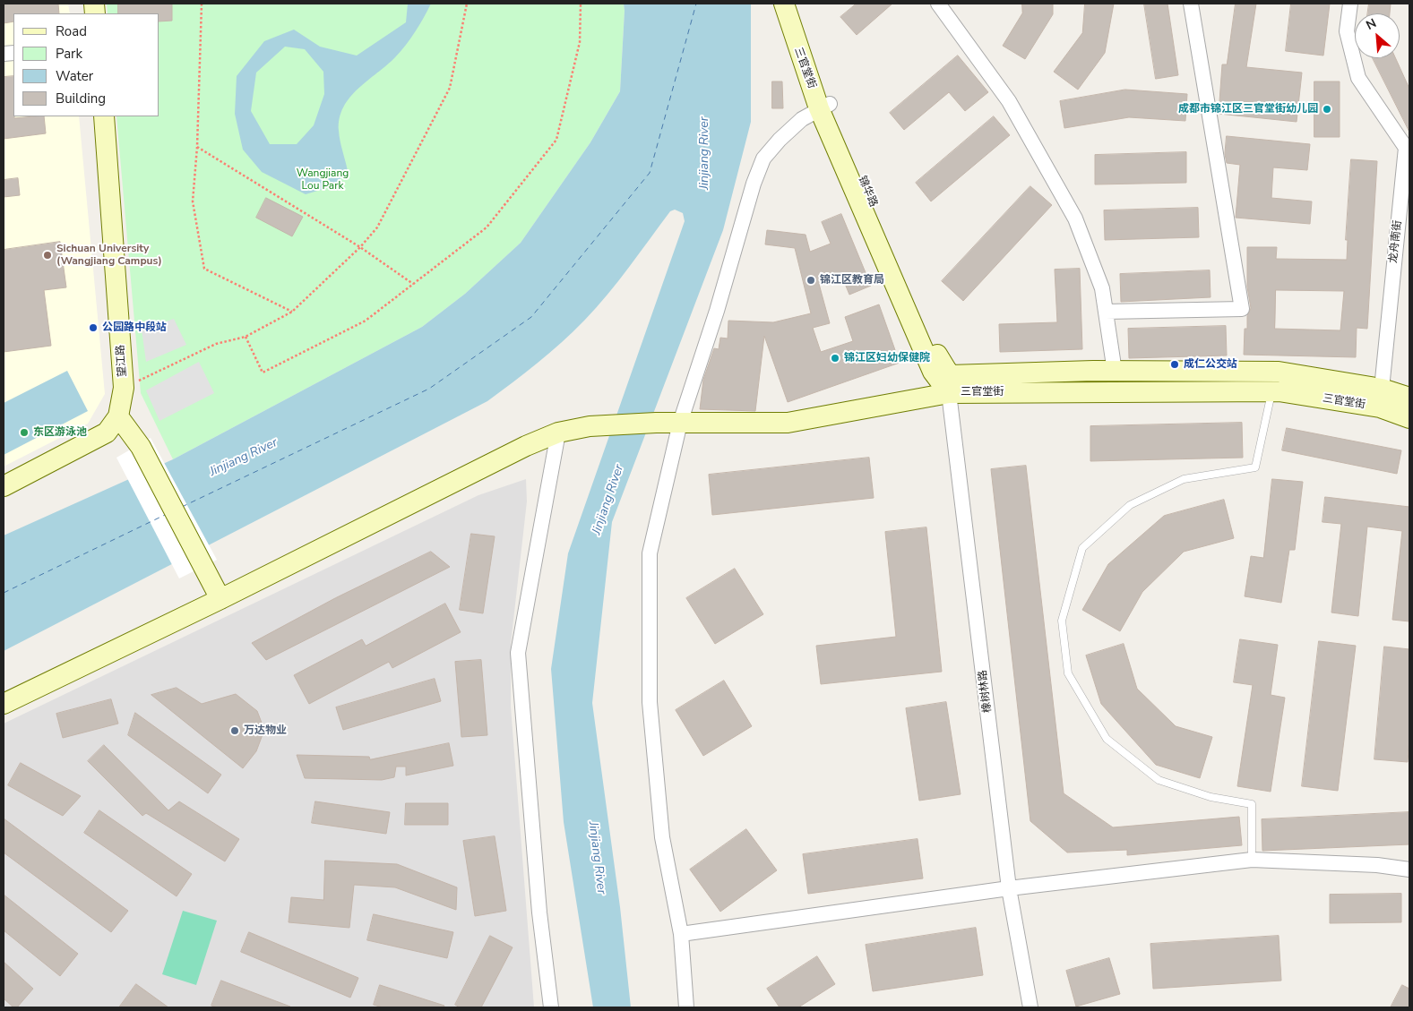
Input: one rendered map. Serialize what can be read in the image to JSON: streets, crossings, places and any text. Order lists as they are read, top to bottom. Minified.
{"streets":{"street":["三官堂街","锦华路","龙舟南街","望江路","橡树林路"]},"crossings":[["三官堂街","锦华路"],["三官堂街","龙舟南街"],["三官堂街","橡树林路"],["锦华路","橡树林路"]],"water":["Jinjiang River"],"parks":["Wangjiang Lou Park"],"places":["成都市锦江区三官堂街幼儿园","Sichuan University (Wangjiang Campus)","锦江区教育局","公园路中段站","锦江区妇幼保健院","成仁公交站","东区游泳池","万达物业"],"legend":["Road","Park","Water","Building"],"north":"top left"}
